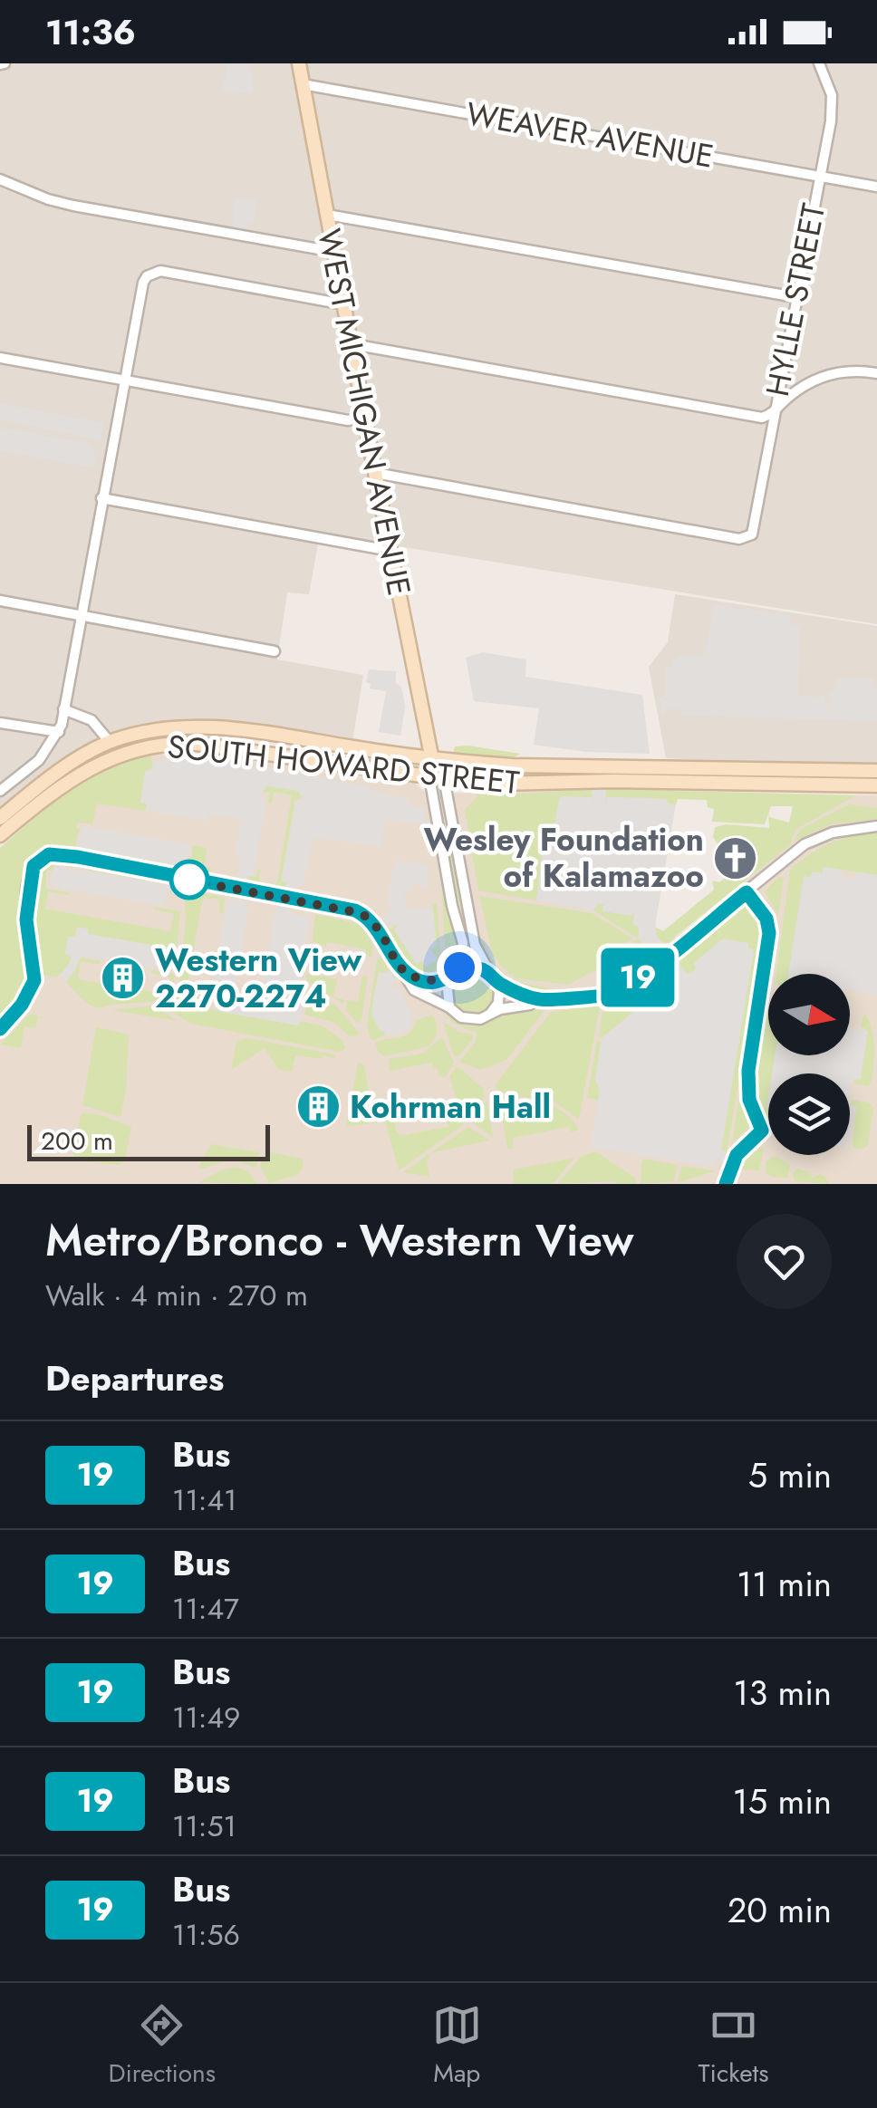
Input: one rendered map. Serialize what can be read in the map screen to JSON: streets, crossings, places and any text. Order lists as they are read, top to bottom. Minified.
{"streets":{"street":["WEAVER AVENUE","HYLLE STREET","WEST MICHIGAN AVENUE","SOUTH HOWARD STREET"]},"crossings":[["WEAVER AVENUE","HYLLE STREET"],["WEAVER AVENUE","WEST MICHIGAN AVENUE"],["HYLLE STREET","WEST MICHIGAN AVENUE"],["WEST MICHIGAN AVENUE","SOUTH HOWARD STREET"]],"places":{"church":["Wesley Foundation of Kalamazoo"],"building":["Western View 2270-2274","Kohrman Hall"]},"lines":["bus line 19"],"scale_bar":"200 m","north":"right","page":{"status":"11:36","on_map":"19","scale":"200 m","heading":[["Metro/Bronco - Western View","Walk · 4 min · 270 m"],"Departures"],"list":[{"mark":"19","name":"Bus","note":"11:41","value":"5 min"},{"mark":"19","name":"Bus","note":"11:47","value":"11 min"},{"mark":"19","name":"Bus","note":"11:49","value":"13 min"},{"mark":"19","name":"Bus","note":"11:51","value":"15 min"},{"mark":"19","name":"Bus","note":"11:56","value":"20 min"}],"tabs":["Directions","Map","Tickets"]}}
